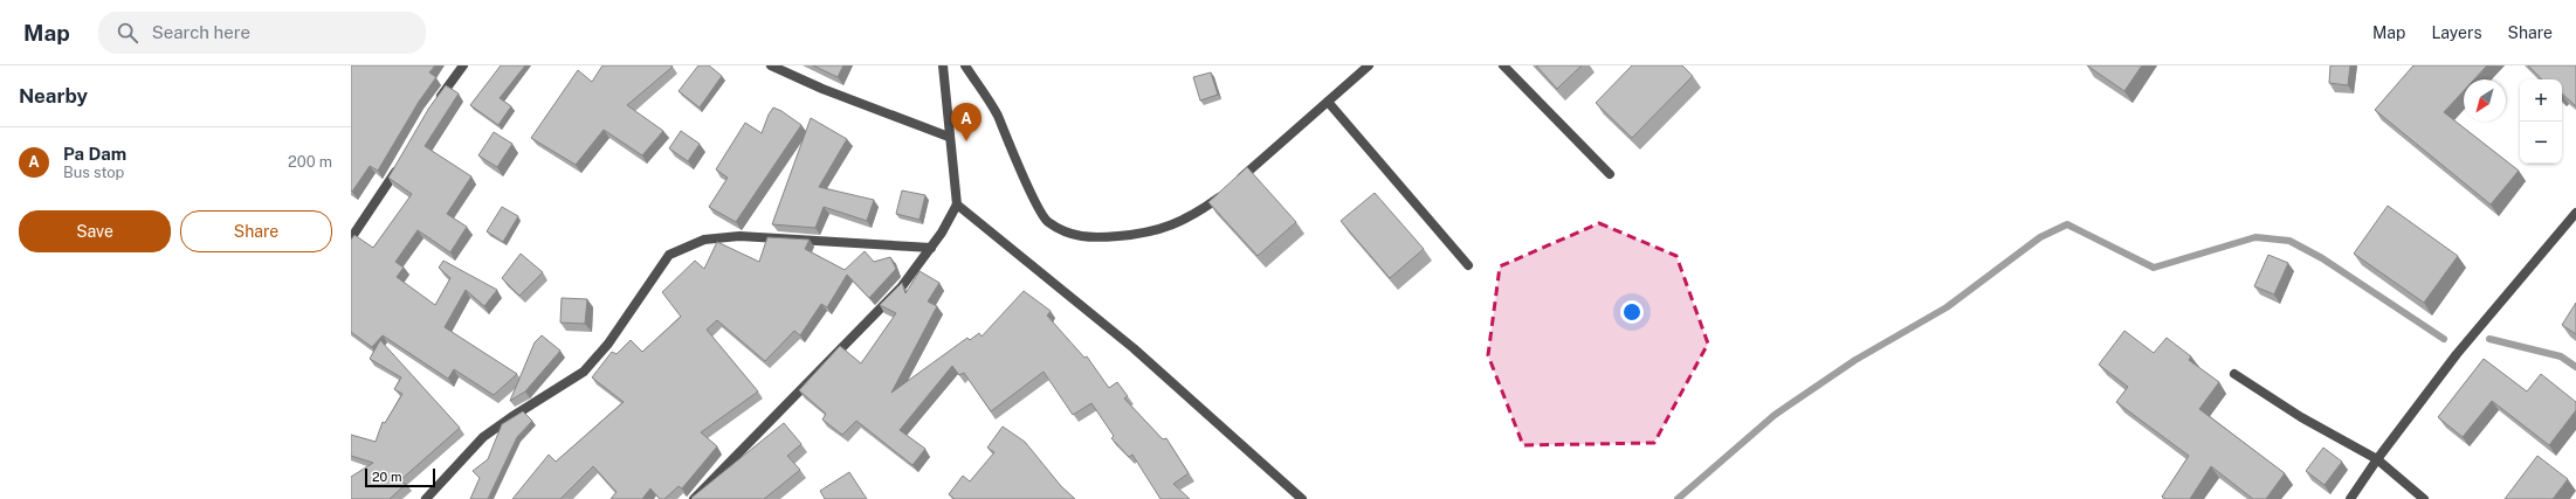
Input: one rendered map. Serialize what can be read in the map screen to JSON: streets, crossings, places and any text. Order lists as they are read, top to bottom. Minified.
{"scale_bar":"20 m","north":"bottom left","page":{"header":"Map","search":"Search here","nav":["Map","Layers","Share"],"heading":"Nearby","map_buttons":["+","−"],"pins":"A","list":[{"mark":"A","name":"Pa Dam","note":"Bus stop","value":"200 m"}],"buttons":["Save","Share"],"scale":"20 m"}}
